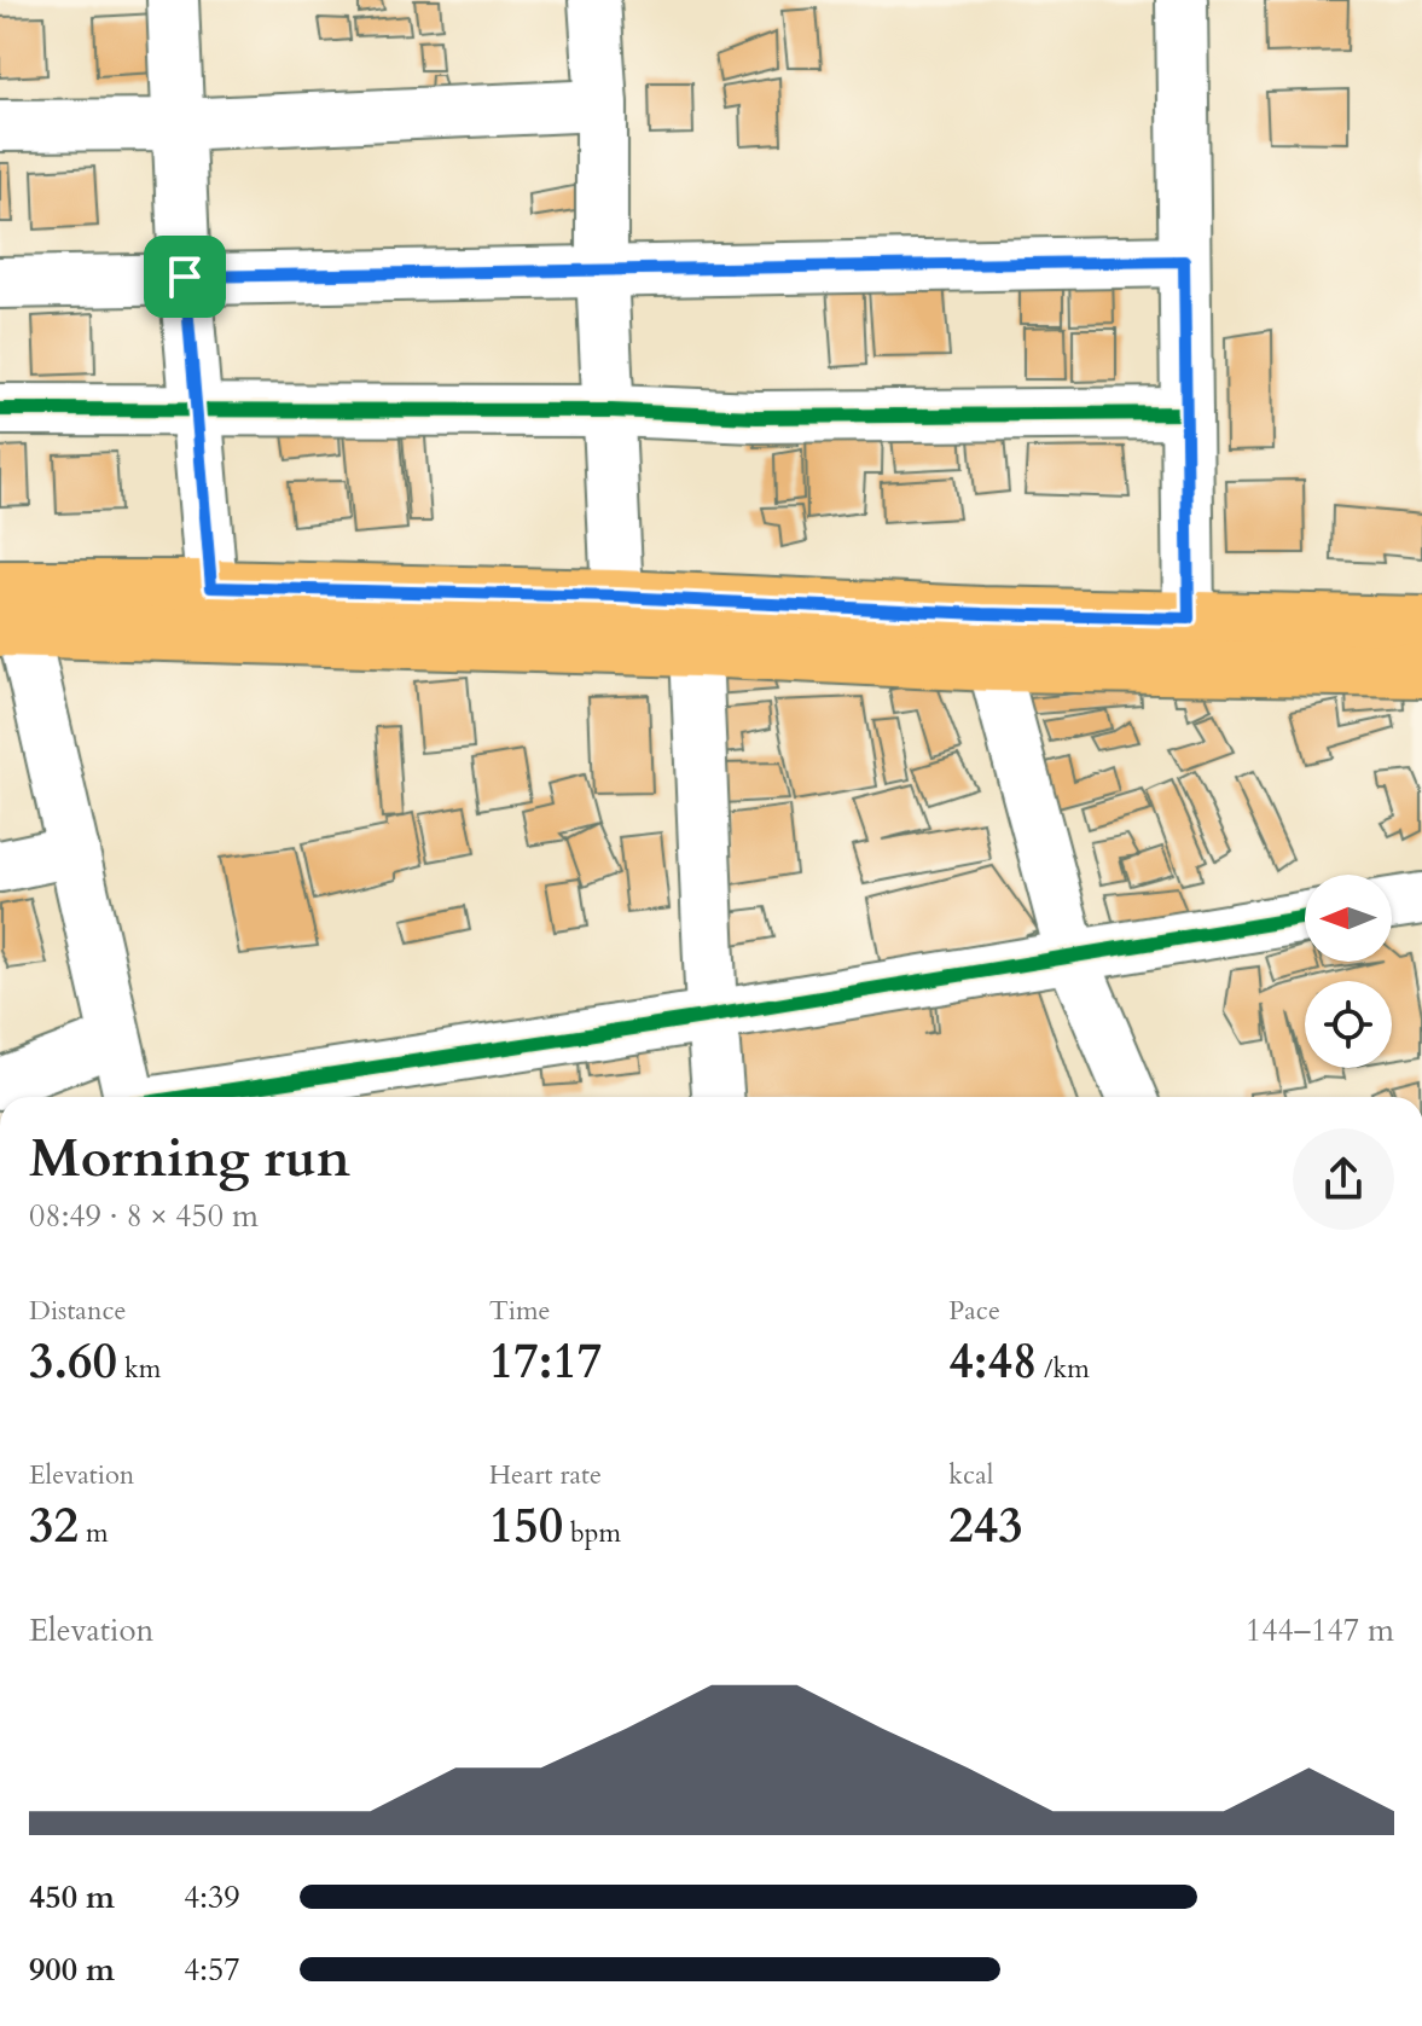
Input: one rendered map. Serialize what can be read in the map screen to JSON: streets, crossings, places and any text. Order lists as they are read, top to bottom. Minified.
{"north":"left","page":{"heading":["Morning run","08:49 · 8 × 450 m"],"stats":[["Distance","3.60 km"],["Time","17:17"],["Pace","4:48 /km"],["Elevation","32 m"],["Heart rate","150 bpm"],["kcal","243"]],"chart":["Elevation","144–147 m"],"list":[{"name":"450 m","note":"4:39"},{"name":"900 m","note":"4:57"}]}}
